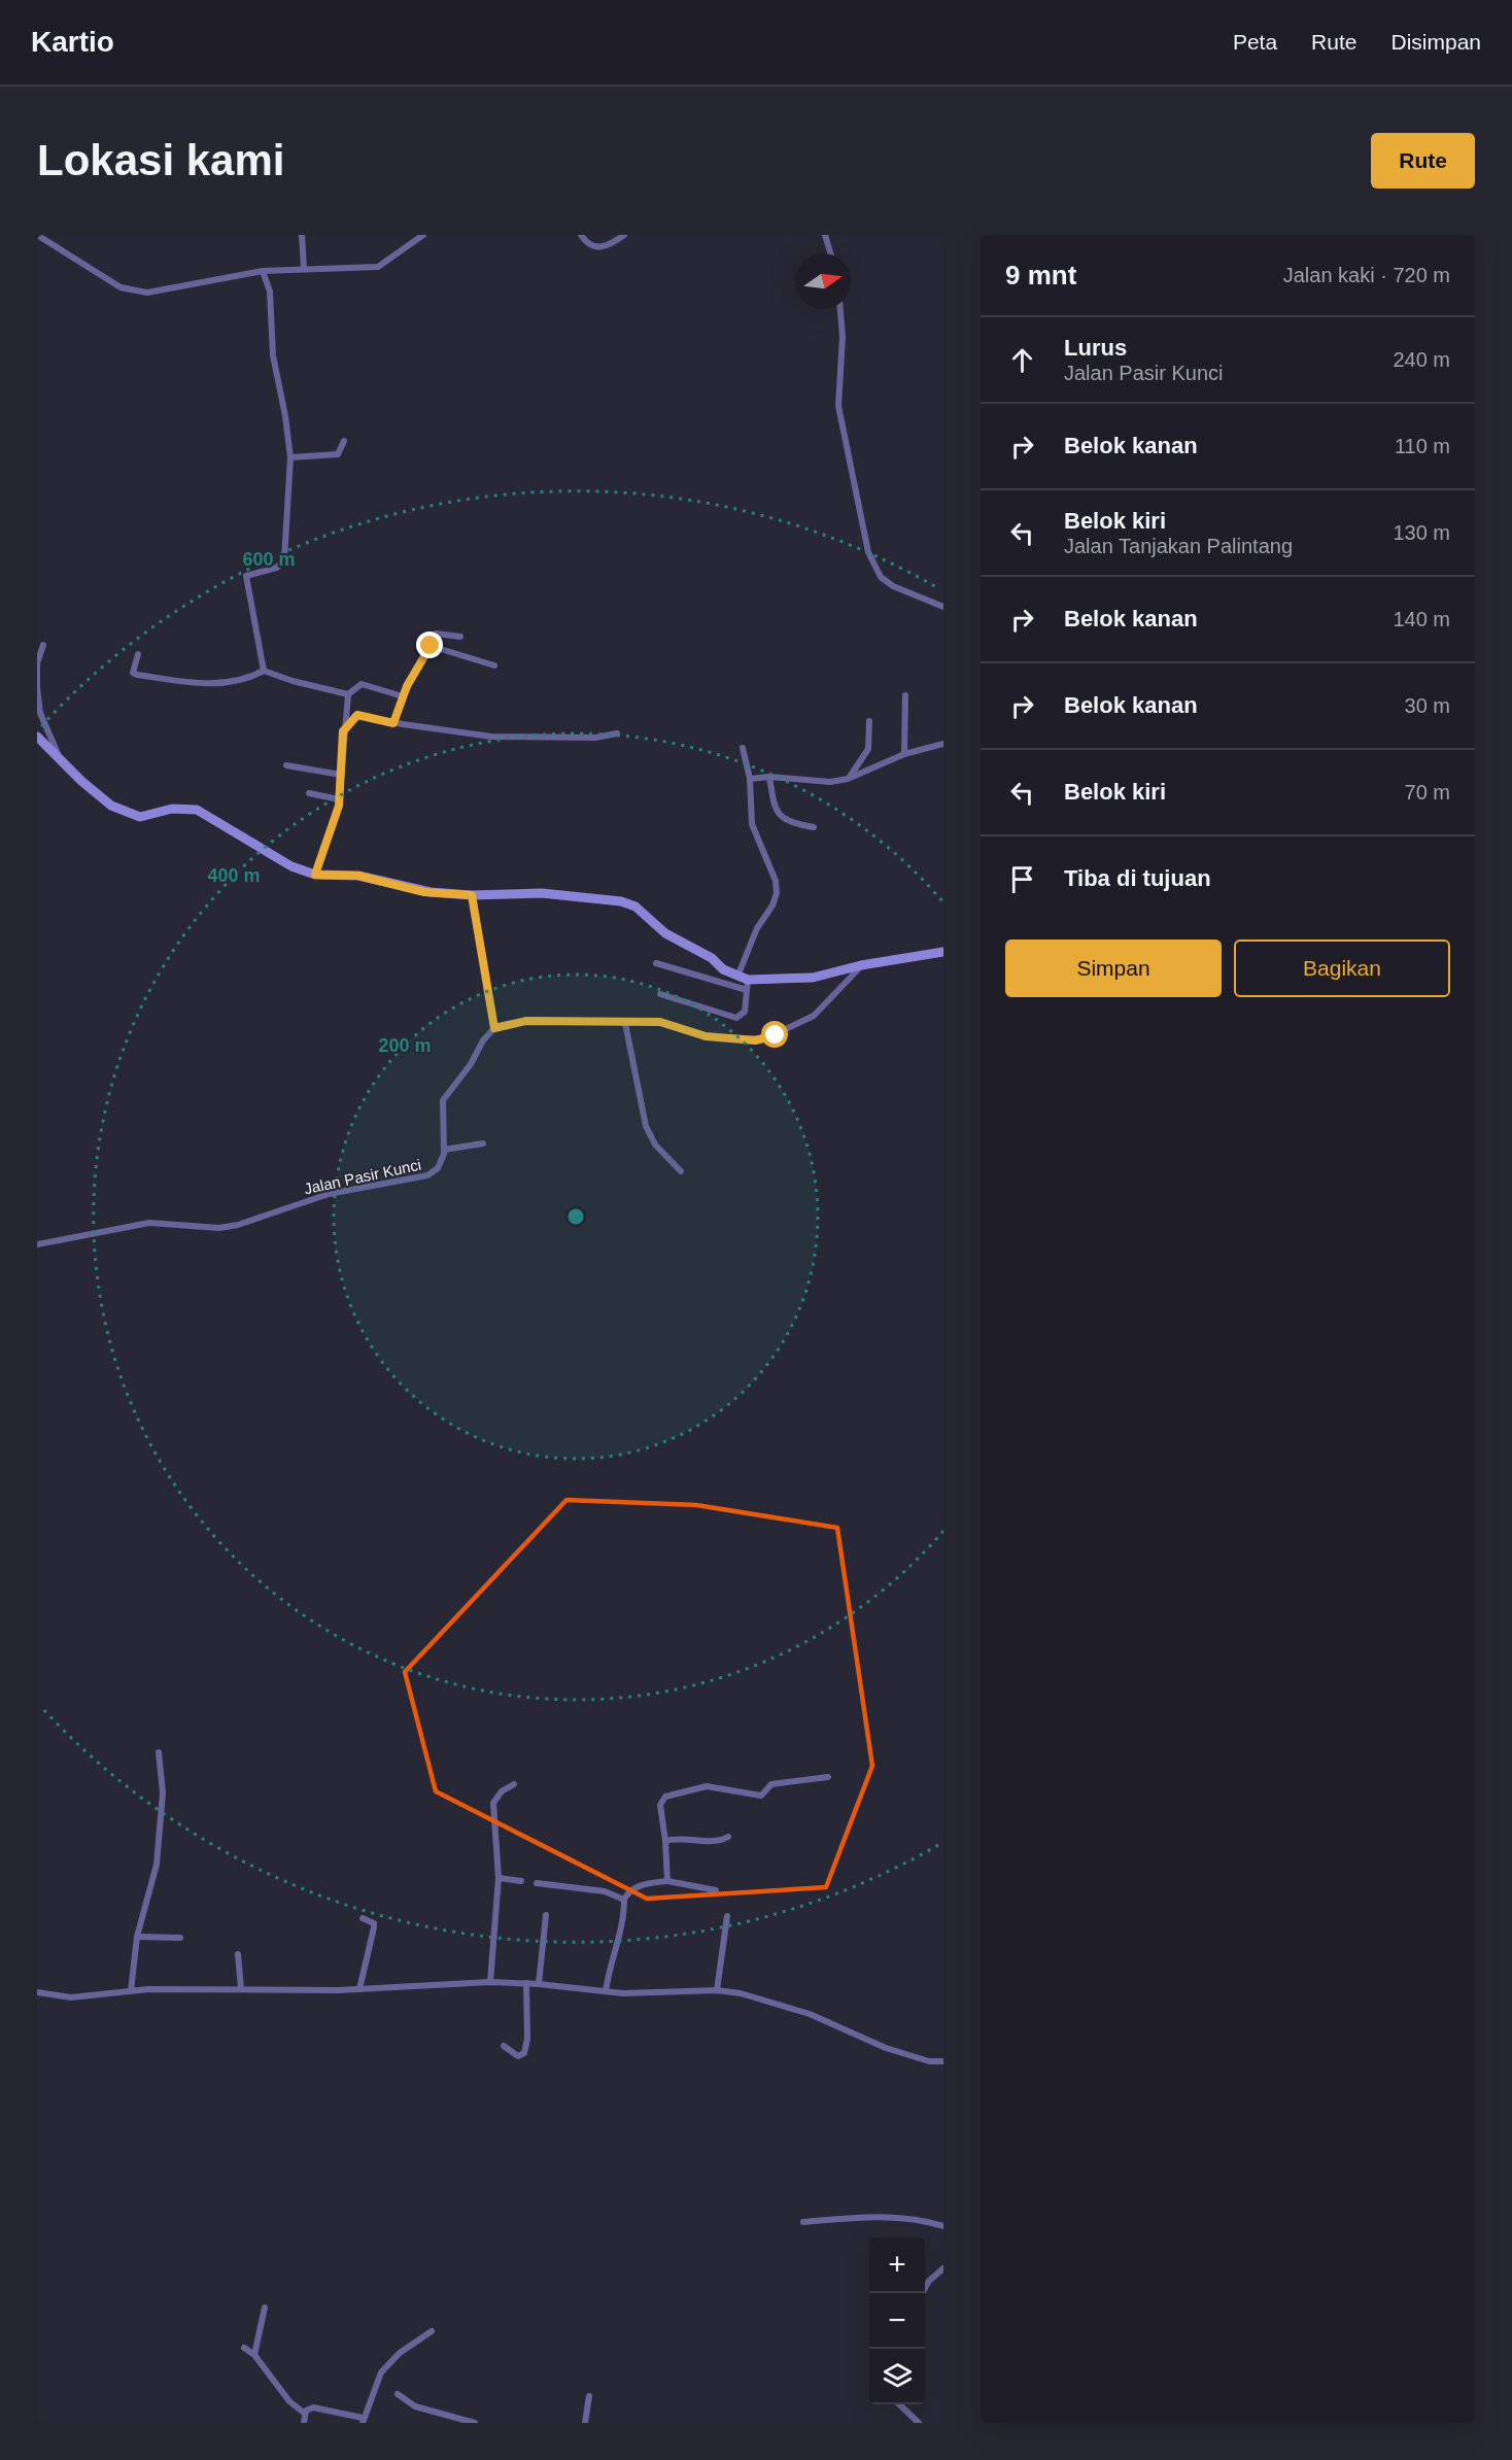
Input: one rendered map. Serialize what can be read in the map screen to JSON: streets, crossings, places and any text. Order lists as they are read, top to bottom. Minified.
{"streets":{"street":["Jalan Pasir Kunci"]},"north":"right","page":{"header":"Kartio","nav":["Peta","Rute","Disimpan"],"buttons":["Rute",["Simpan","Bagikan"]],"title":"Lokasi kami","heading":["9 mnt","Jalan kaki · 720 m"],"list":[["Lurus","Jalan Pasir Kunci","240 m"],["Belok kanan","110 m"],["Belok kiri","Jalan Tanjakan Palintang","130 m"],["Belok kanan","140 m"],["Belok kanan","30 m"],["Belok kiri","70 m"],"Tiba di tujuan"],"map_buttons":["+","−"]},"rings":["600 m","400 m","200 m"]}
